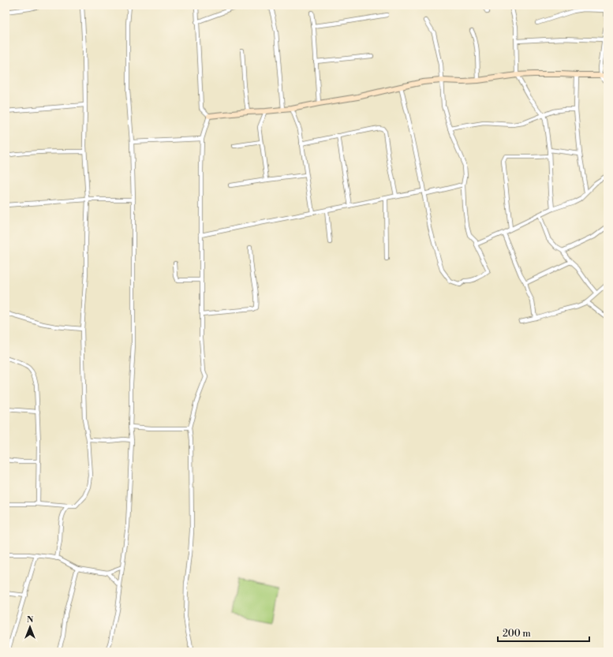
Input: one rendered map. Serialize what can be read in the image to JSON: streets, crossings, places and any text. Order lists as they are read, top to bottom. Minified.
{"scale_bar":"200 m","north":"top"}
